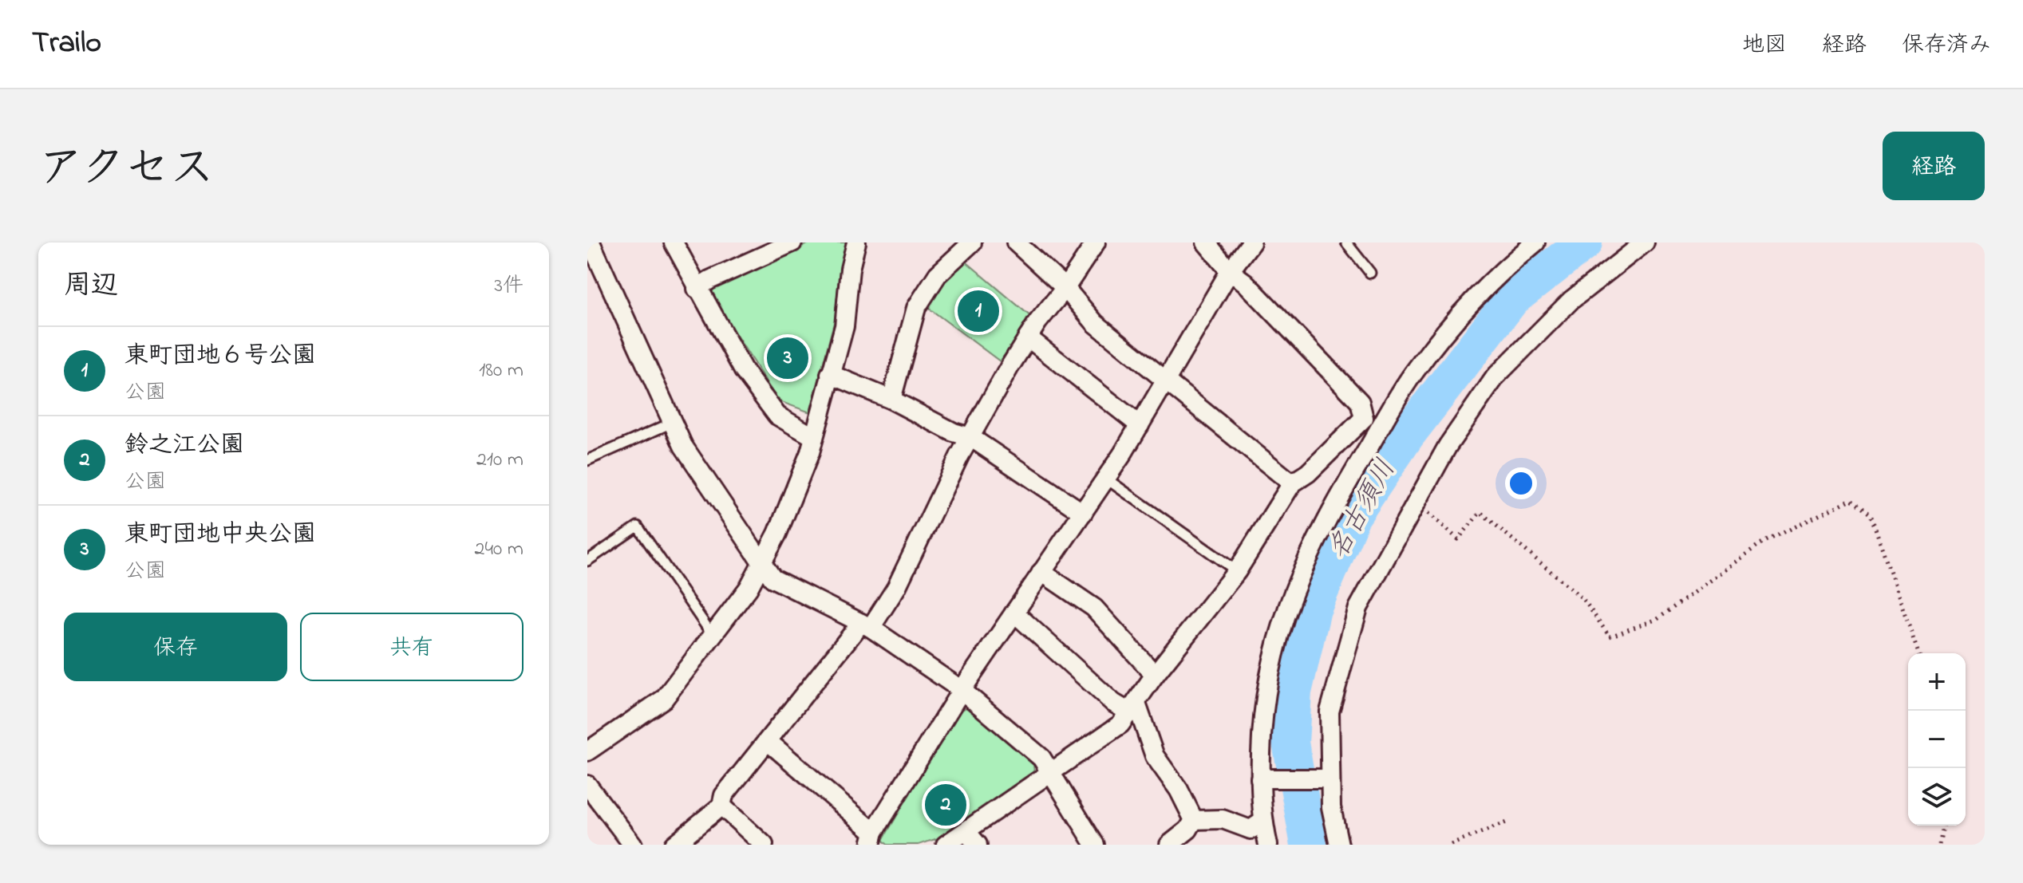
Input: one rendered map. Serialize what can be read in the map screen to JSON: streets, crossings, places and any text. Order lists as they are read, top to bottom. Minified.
{"water":["名古須川"],"page":{"header":"Trailo","nav":["地図","経路","保存済み"],"title":"アクセス","buttons":["経路",["保存","共有"]],"heading":["周辺","3件"],"pins":["1","3","2"],"list":[{"mark":"1","name":"東町団地６号公園","note":"公園","value":"180 m"},{"mark":"2","name":"鈴之江公園","note":"公園","value":"210 m"},{"mark":"3","name":"東町団地中央公園","note":"公園","value":"240 m"}],"map_buttons":["+","−"]}}
